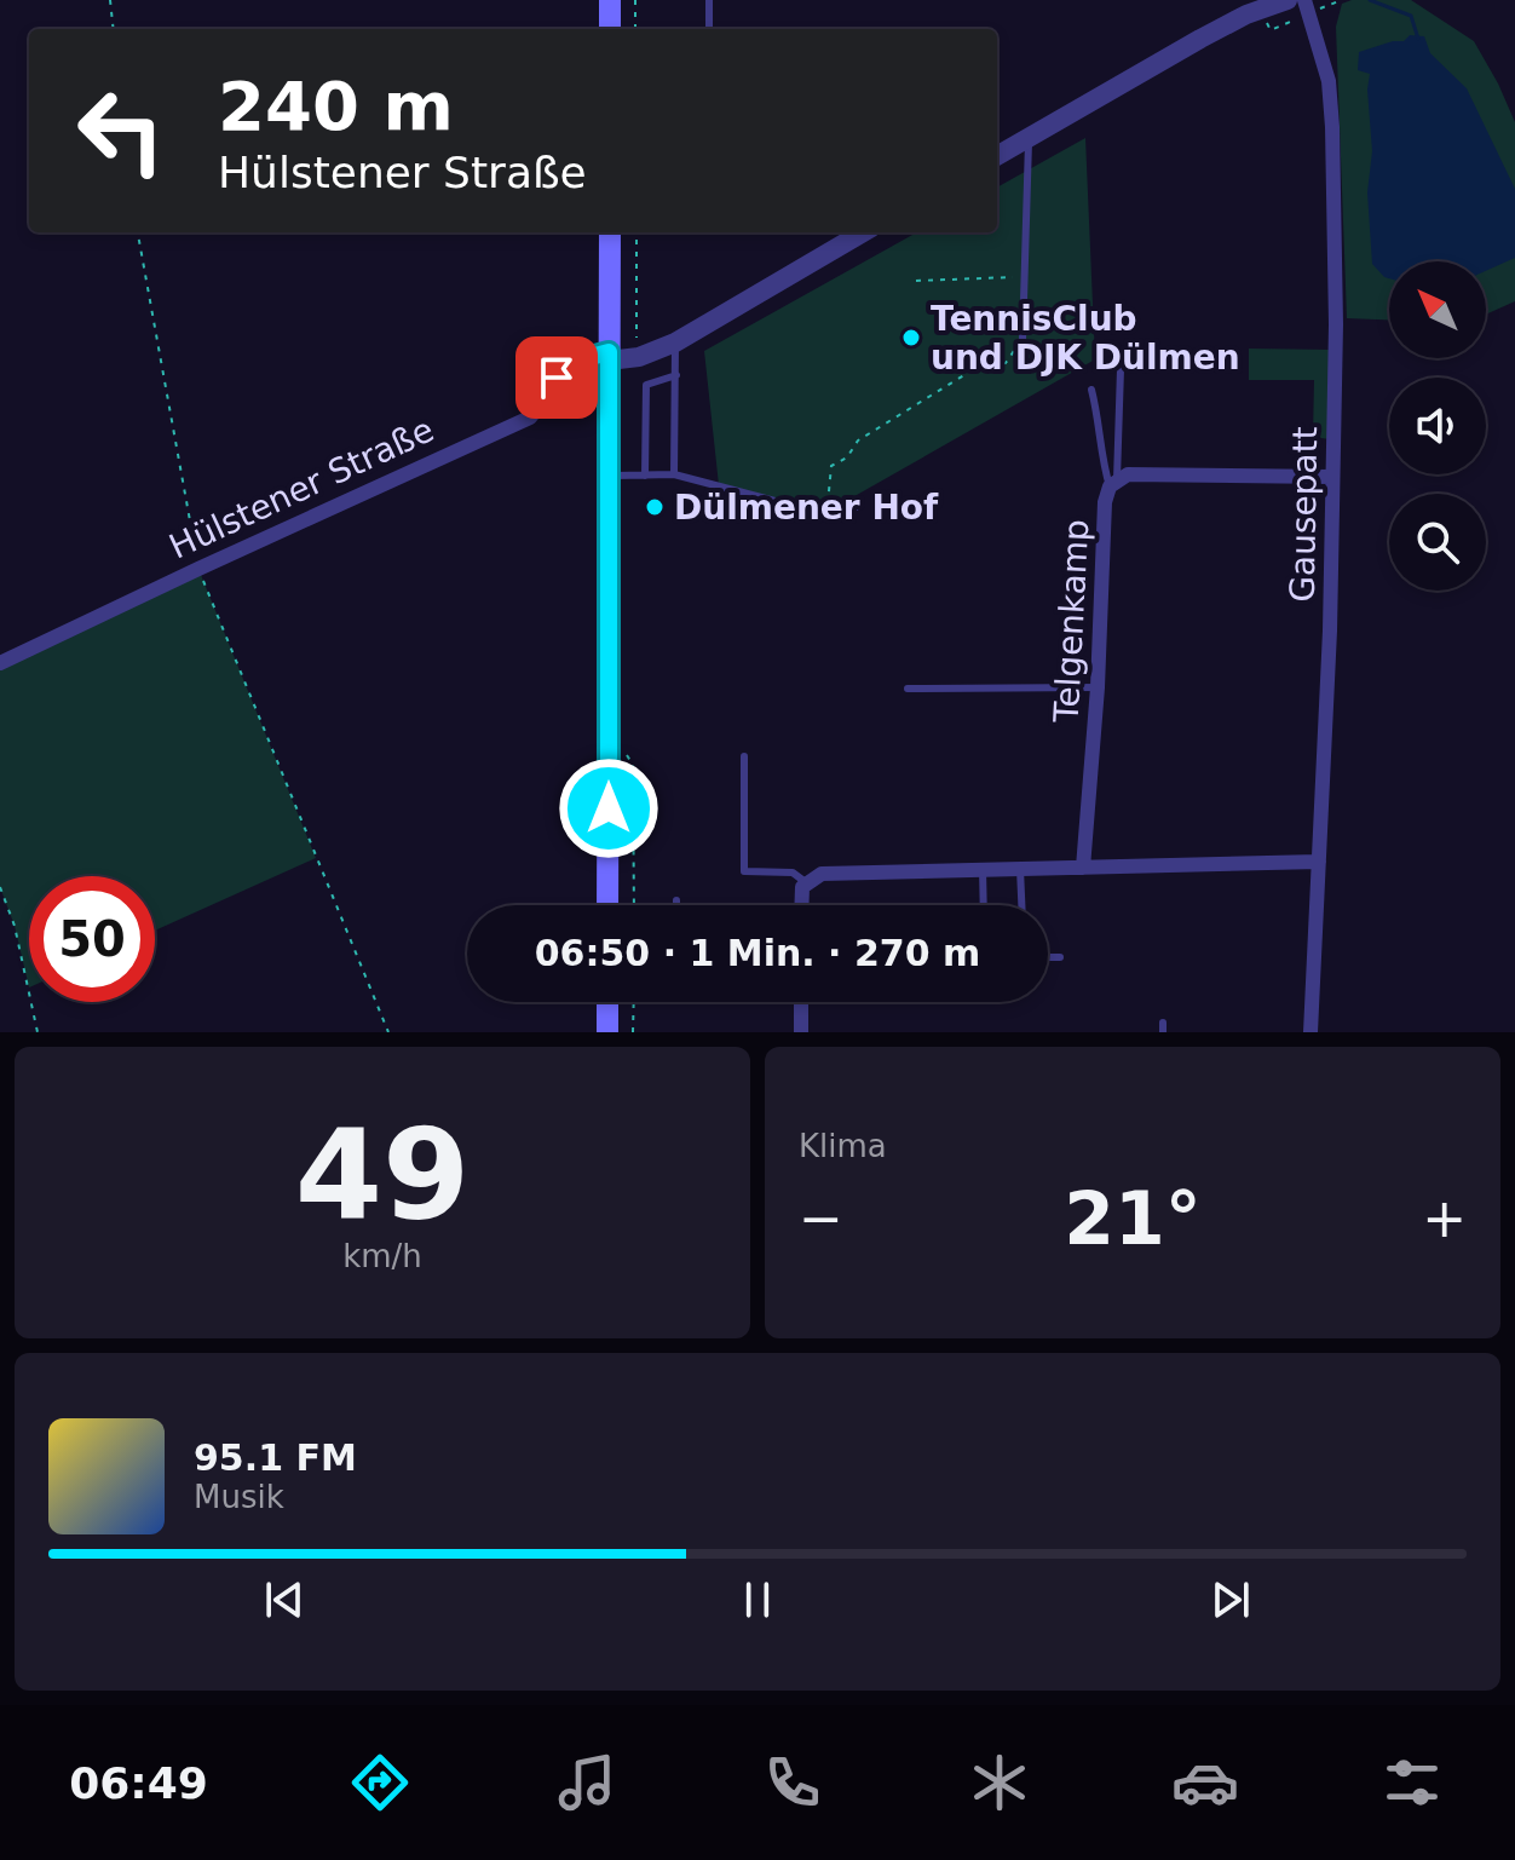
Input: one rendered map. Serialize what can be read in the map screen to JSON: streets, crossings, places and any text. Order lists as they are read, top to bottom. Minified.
{"streets":{"street":["Hülstener Straße","Gausepatt","Telgenkamp"]},"crossings":[["Gausepatt","Telgenkamp"]],"places":["TennisClub und DJK Dülmen","Dülmener Hof"],"north":"top left","page":{"turn":["240 m","Hülstener Straße"],"limit":"50","trip":"06:50 · 1 Min. · 270 m","tile":[["49","km/h"],"Klima"],"heat":["−","21°","+"],"song":["95.1 FM","Musik"],"tabs":"06:49"}}
